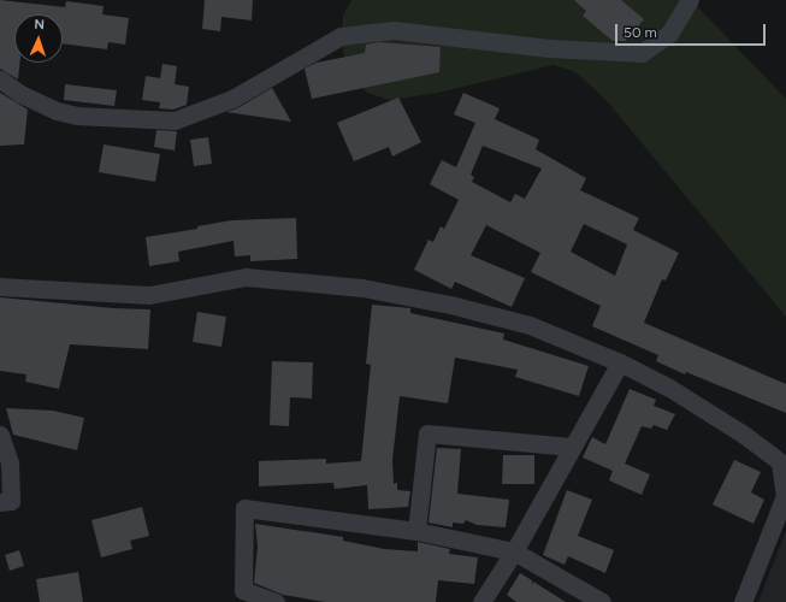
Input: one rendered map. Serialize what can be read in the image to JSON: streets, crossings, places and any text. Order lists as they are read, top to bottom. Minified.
{"scale_bar":"50 m","north":"top"}
